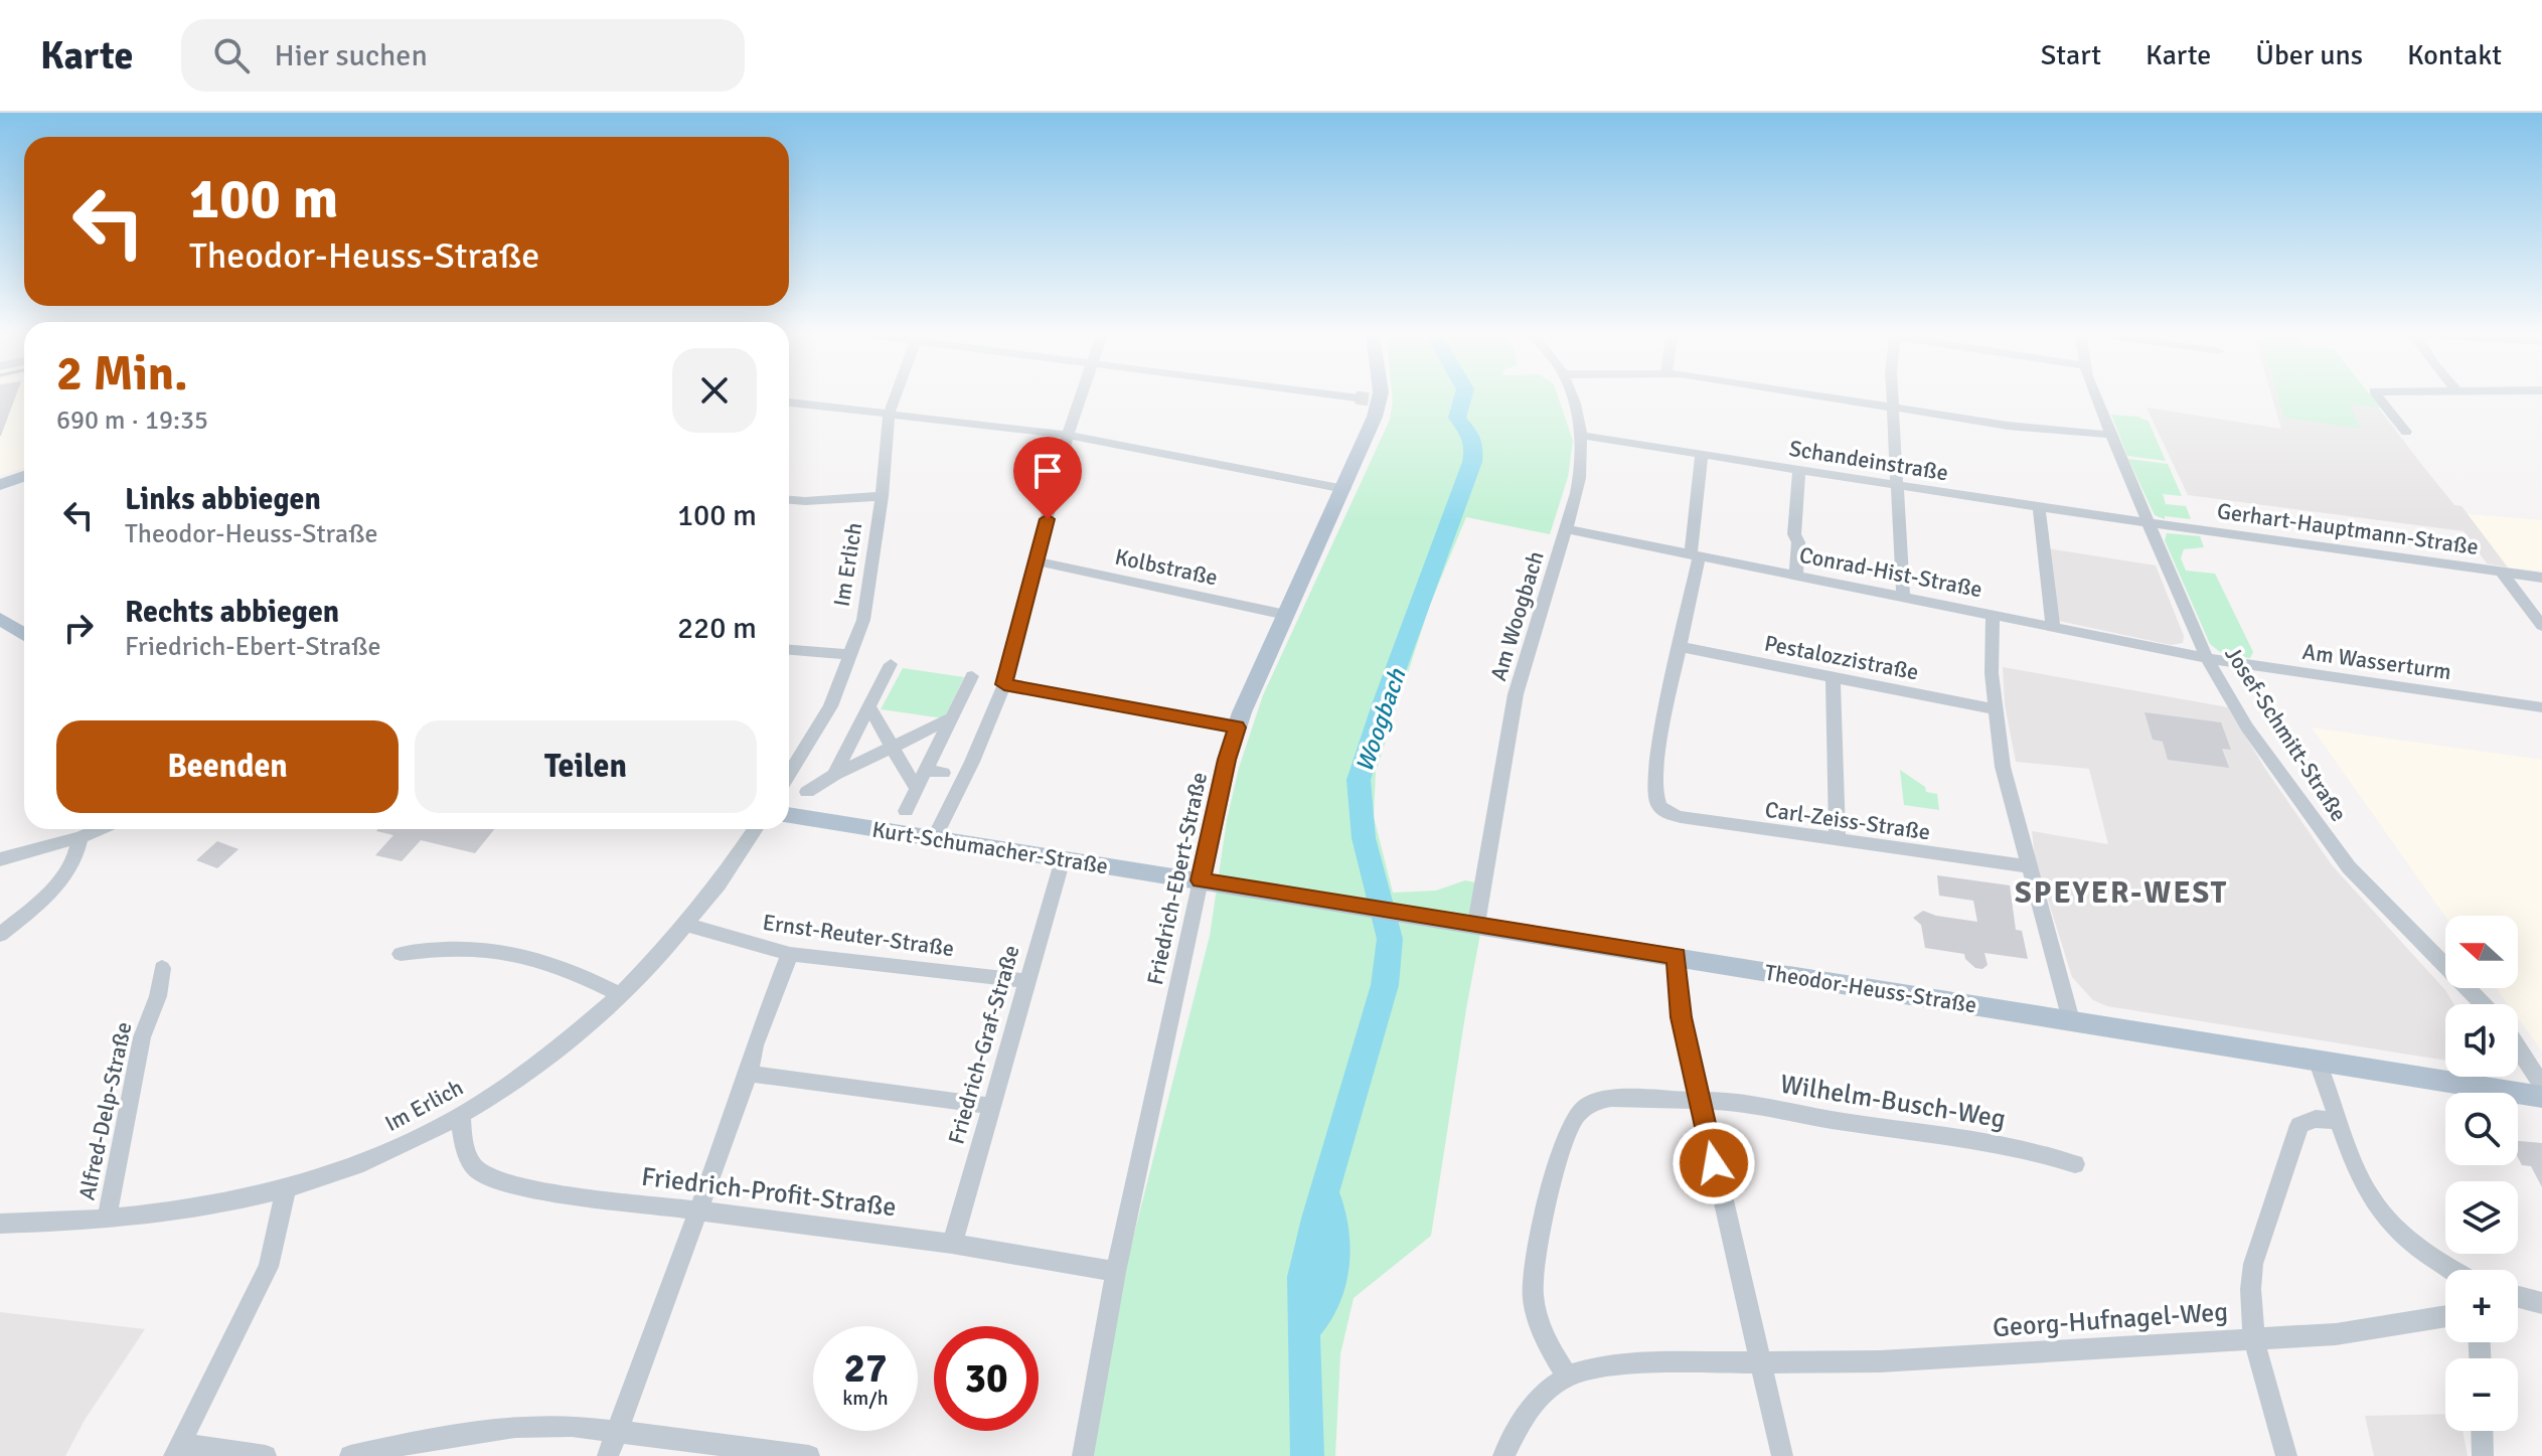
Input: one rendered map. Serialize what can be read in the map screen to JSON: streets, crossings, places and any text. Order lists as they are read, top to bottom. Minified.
{"streets":{"main road":["Kurt-Schumacher-Straße","Friedrich-Ebert-Straße","Theodor-Heuss-Straße"],"street":["Schandeinstraße","Gerhart-Hauptmann-Straße","Im Erlich","Kolbstraße","Conrad-Hist-Straße","Am Woogbach","Pestalozzistraße","Am Wasserturm","Josef-Schmitt-Straße","Carl-Zeiss-Straße","Ernst-Reuter-Straße","Friedrich-Graf-Straße","Wilhelm-Busch-Weg","Alfred-Delp-Straße","Friedrich-Profit-Straße","Georg-Hufnagel-Weg"]},"crossings":[["Schandeinstraße","Gerhart-Hauptmann-Straße"],["Schandeinstraße","Am Woogbach"],["Schandeinstraße","Josef-Schmitt-Straße"],["Gerhart-Hauptmann-Straße","Josef-Schmitt-Straße"],["Im Erlich","Ernst-Reuter-Straße"],["Im Erlich","Alfred-Delp-Straße"],["Im Erlich","Friedrich-Profit-Straße"],["Kolbstraße","Friedrich-Ebert-Straße"],["Conrad-Hist-Straße","Am Woogbach"],["Conrad-Hist-Straße","Am Wasserturm"],["Conrad-Hist-Straße","Josef-Schmitt-Straße"],["Am Woogbach","Theodor-Heuss-Straße"],["Pestalozzistraße","Carl-Zeiss-Straße"],["Am Wasserturm","Josef-Schmitt-Straße"],["Kurt-Schumacher-Straße","Friedrich-Ebert-Straße"],["Kurt-Schumacher-Straße","Theodor-Heuss-Straße"],["Kurt-Schumacher-Straße","Friedrich-Graf-Straße"],["Friedrich-Ebert-Straße","Theodor-Heuss-Straße"],["Friedrich-Ebert-Straße","Friedrich-Profit-Straße"],["Ernst-Reuter-Straße","Friedrich-Graf-Straße"],["Friedrich-Graf-Straße","Friedrich-Profit-Straße"],["Wilhelm-Busch-Weg","Georg-Hufnagel-Weg"]],"districts":["SPEYER-WEST"],"water":["Woogbach"],"north":"left","page":{"header":"Karte","search":"Hier suchen","nav":["Start","Karte","Über uns","Kontakt"],"turn":["100 m","Theodor-Heuss-Straße"],"heading":["2 Min.","690 m · 19:35"],"list":[{"name":"Links abbiegen","note":"Theodor-Heuss-Straße","value":"100 m"},{"name":"Rechts abbiegen","note":"Friedrich-Ebert-Straße","value":"220 m"}],"buttons":["Beenden","Teilen"],"map_buttons":["+","−"],"speed":"27 km/h","limit":"30"}}
